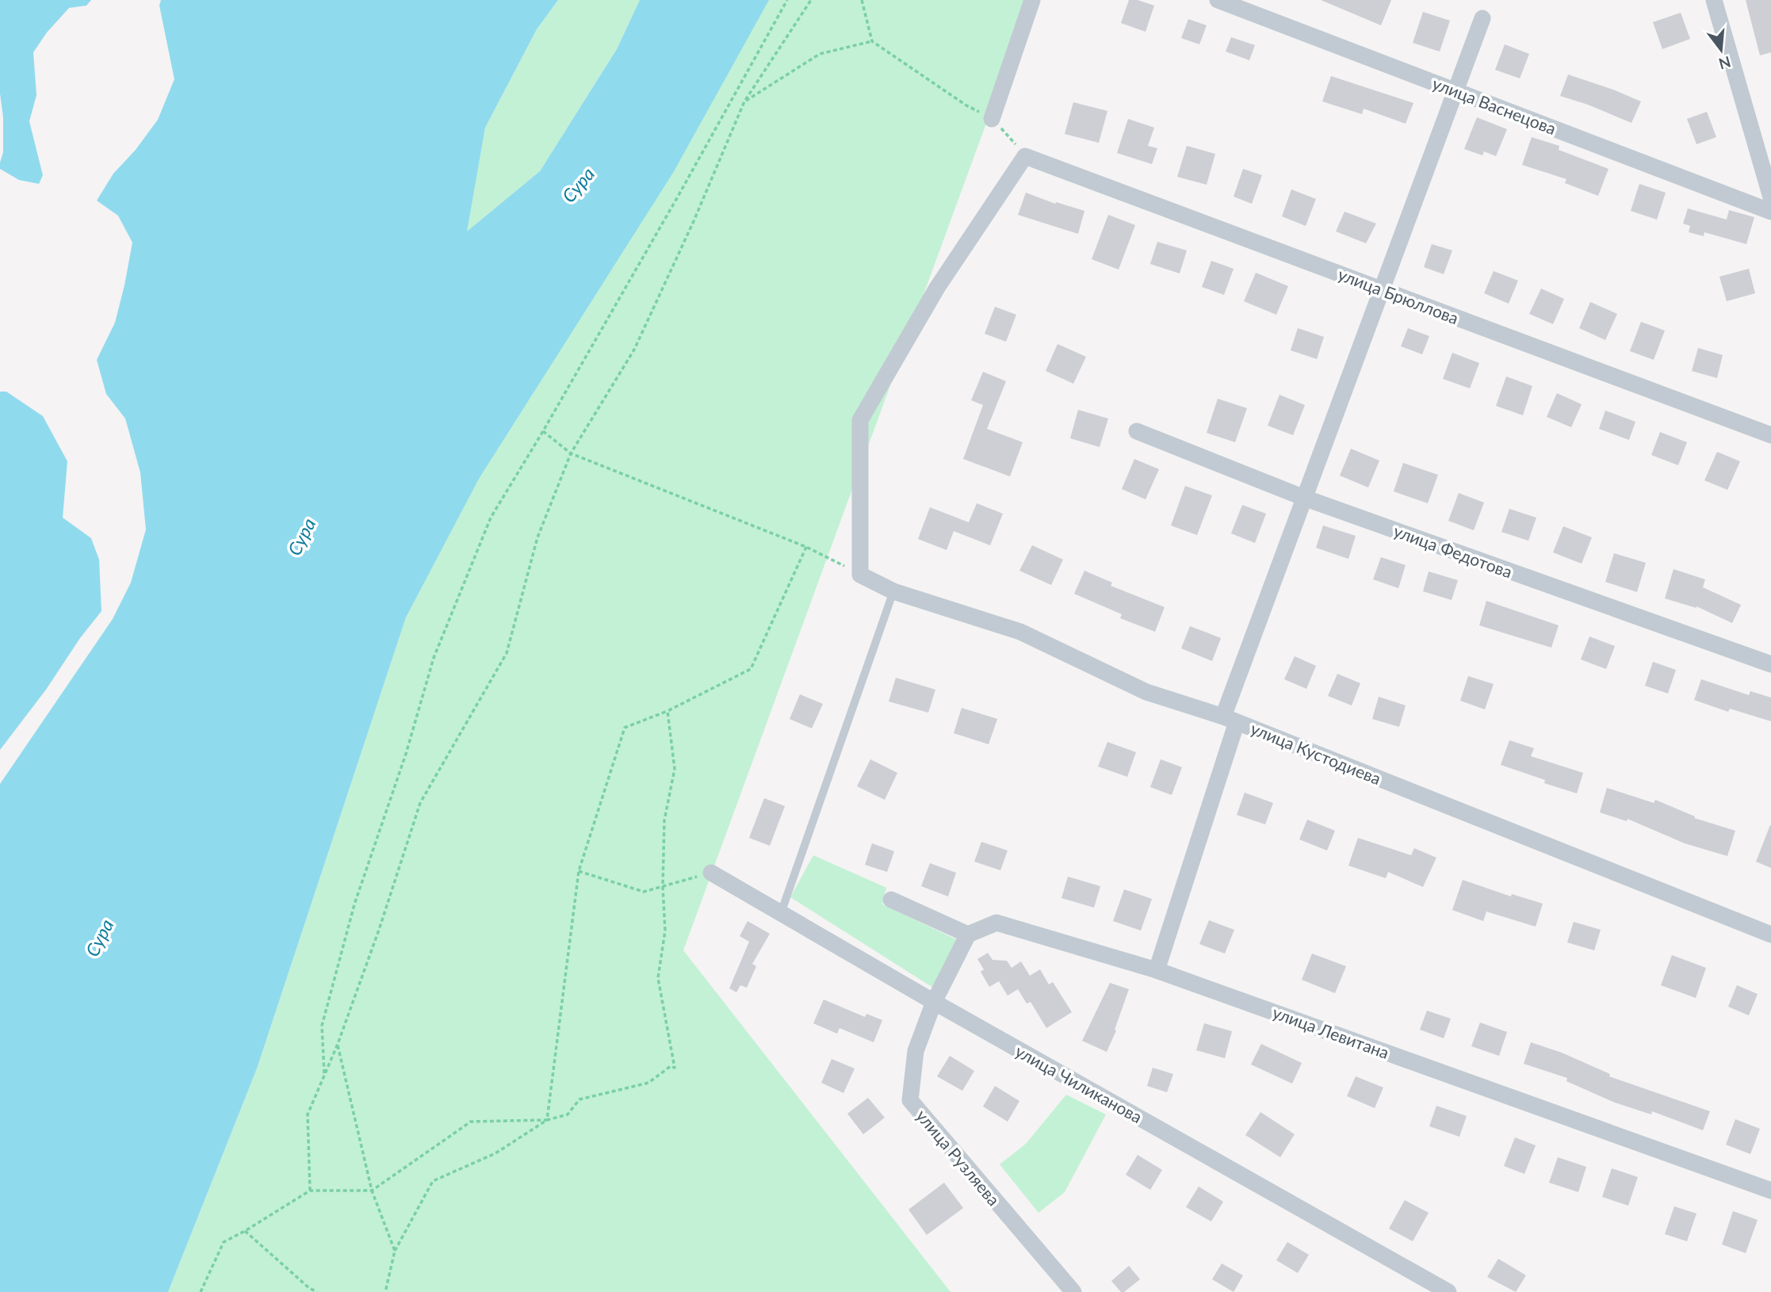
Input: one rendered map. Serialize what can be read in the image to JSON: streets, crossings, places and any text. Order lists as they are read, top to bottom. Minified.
{"streets":{"street":["улица Васнецова","улица Брюллова","улица Федотова","улица Кустодиева","улица Левитана","улица Чиликанова","улица Рузляева"]},"crossings":[["улица Левитана","улица Рузляева"],["улица Чиликанова","улица Рузляева"]],"water":["Сура"],"north":"bottom"}
